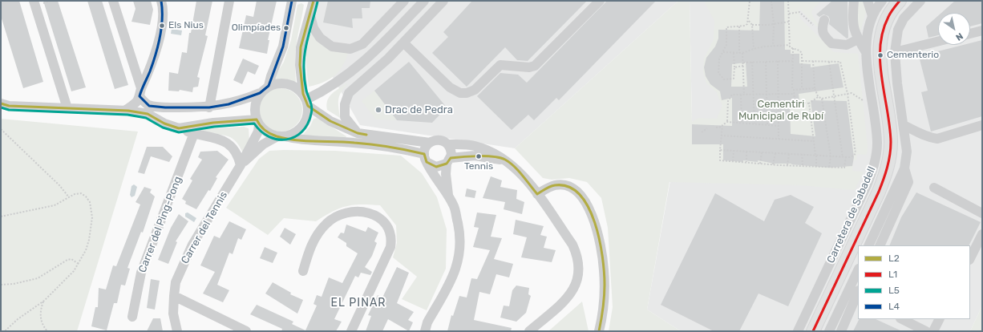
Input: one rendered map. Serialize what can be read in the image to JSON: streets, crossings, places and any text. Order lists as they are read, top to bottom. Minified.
{"streets":{"street":["Carretera de Sabadell","Carrer del Ping-Pong","Carrer del Tennis"]},"districts":["EL PINAR"],"parks":["Cementiri Municipal de Rubí"],"places":["Els Nius","Olimpíades","Cementerio","Drac de Pedra","Tennis"],"lines":["transit line L2","transit line L1","transit line L4","transit line L5"],"legend":["L2","L1","L5","L4"],"north":"bottom right"}
